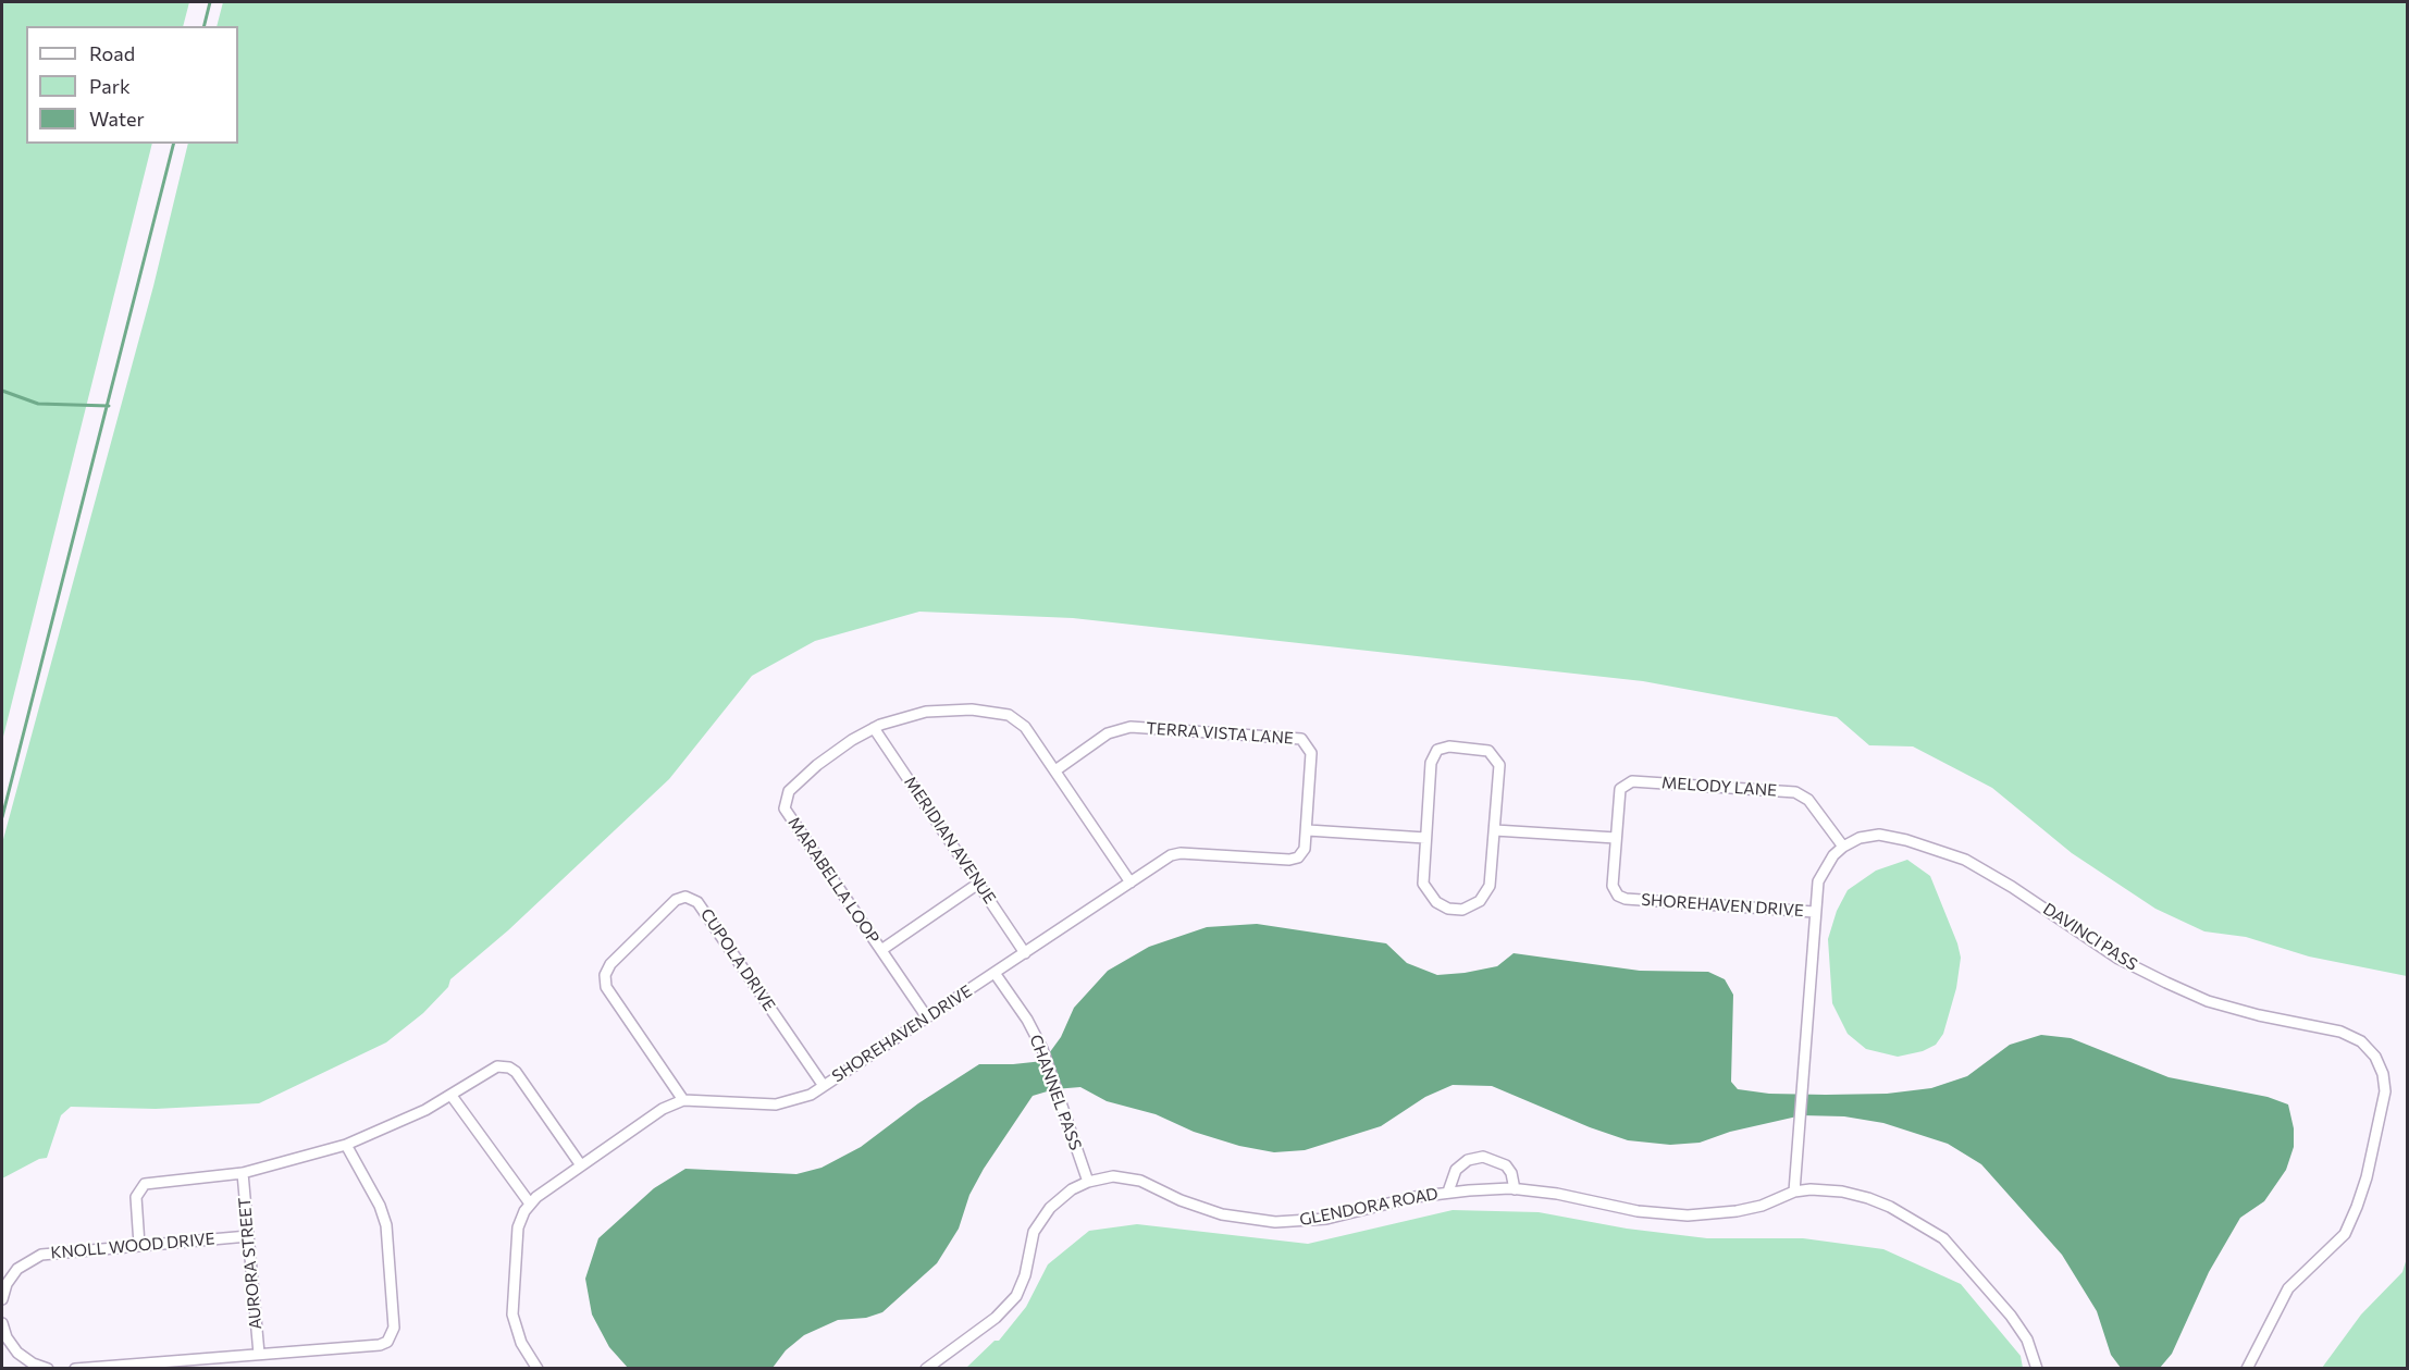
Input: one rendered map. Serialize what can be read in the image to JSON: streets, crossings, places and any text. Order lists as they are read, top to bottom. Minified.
{"streets":{"street":["TERRA VISTA LANE","MELODY LANE","MERIDIAN AVENUE","MARABELLA LOOP","SHOREHAVEN DRIVE","DAVINCI PASS","CUPOLA DRIVE","CHANNEL PASS","GLENDORA ROAD","KNOLL WOOD DRIVE","AURORA STREET"]},"crossings":[["TERRA VISTA LANE","MARABELLA LOOP"],["TERRA VISTA LANE","SHOREHAVEN DRIVE"],["MELODY LANE","SHOREHAVEN DRIVE"],["MELODY LANE","DAVINCI PASS"],["MERIDIAN AVENUE","MARABELLA LOOP"],["MERIDIAN AVENUE","SHOREHAVEN DRIVE"],["MARABELLA LOOP","SHOREHAVEN DRIVE"],["SHOREHAVEN DRIVE","CUPOLA DRIVE"],["SHOREHAVEN DRIVE","CHANNEL PASS"],["CHANNEL PASS","GLENDORA ROAD"],["KNOLL WOOD DRIVE","AURORA STREET"]],"legend":["Road","Park","Water"]}
